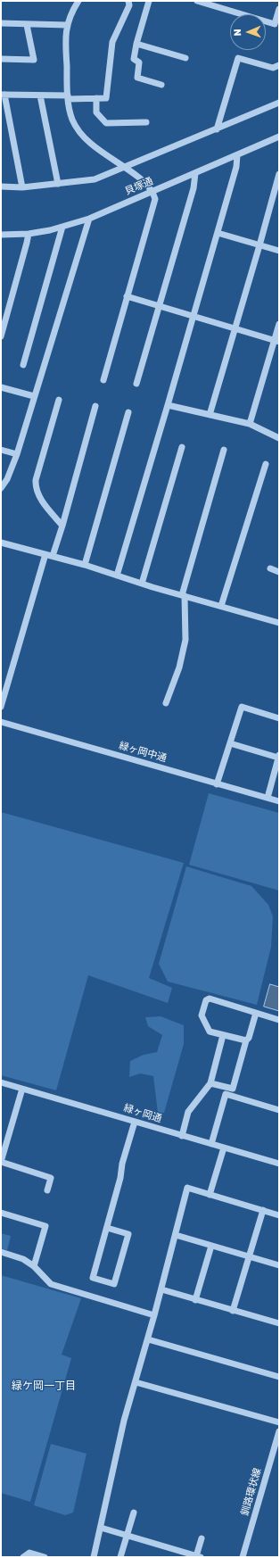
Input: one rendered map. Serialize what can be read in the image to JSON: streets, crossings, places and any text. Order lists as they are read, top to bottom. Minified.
{"streets":{"street":["貝塚通","緑ヶ岡中通","緑ヶ岡通","釧路環状線"]},"districts":["緑ケ岡一丁目"],"north":"left"}
